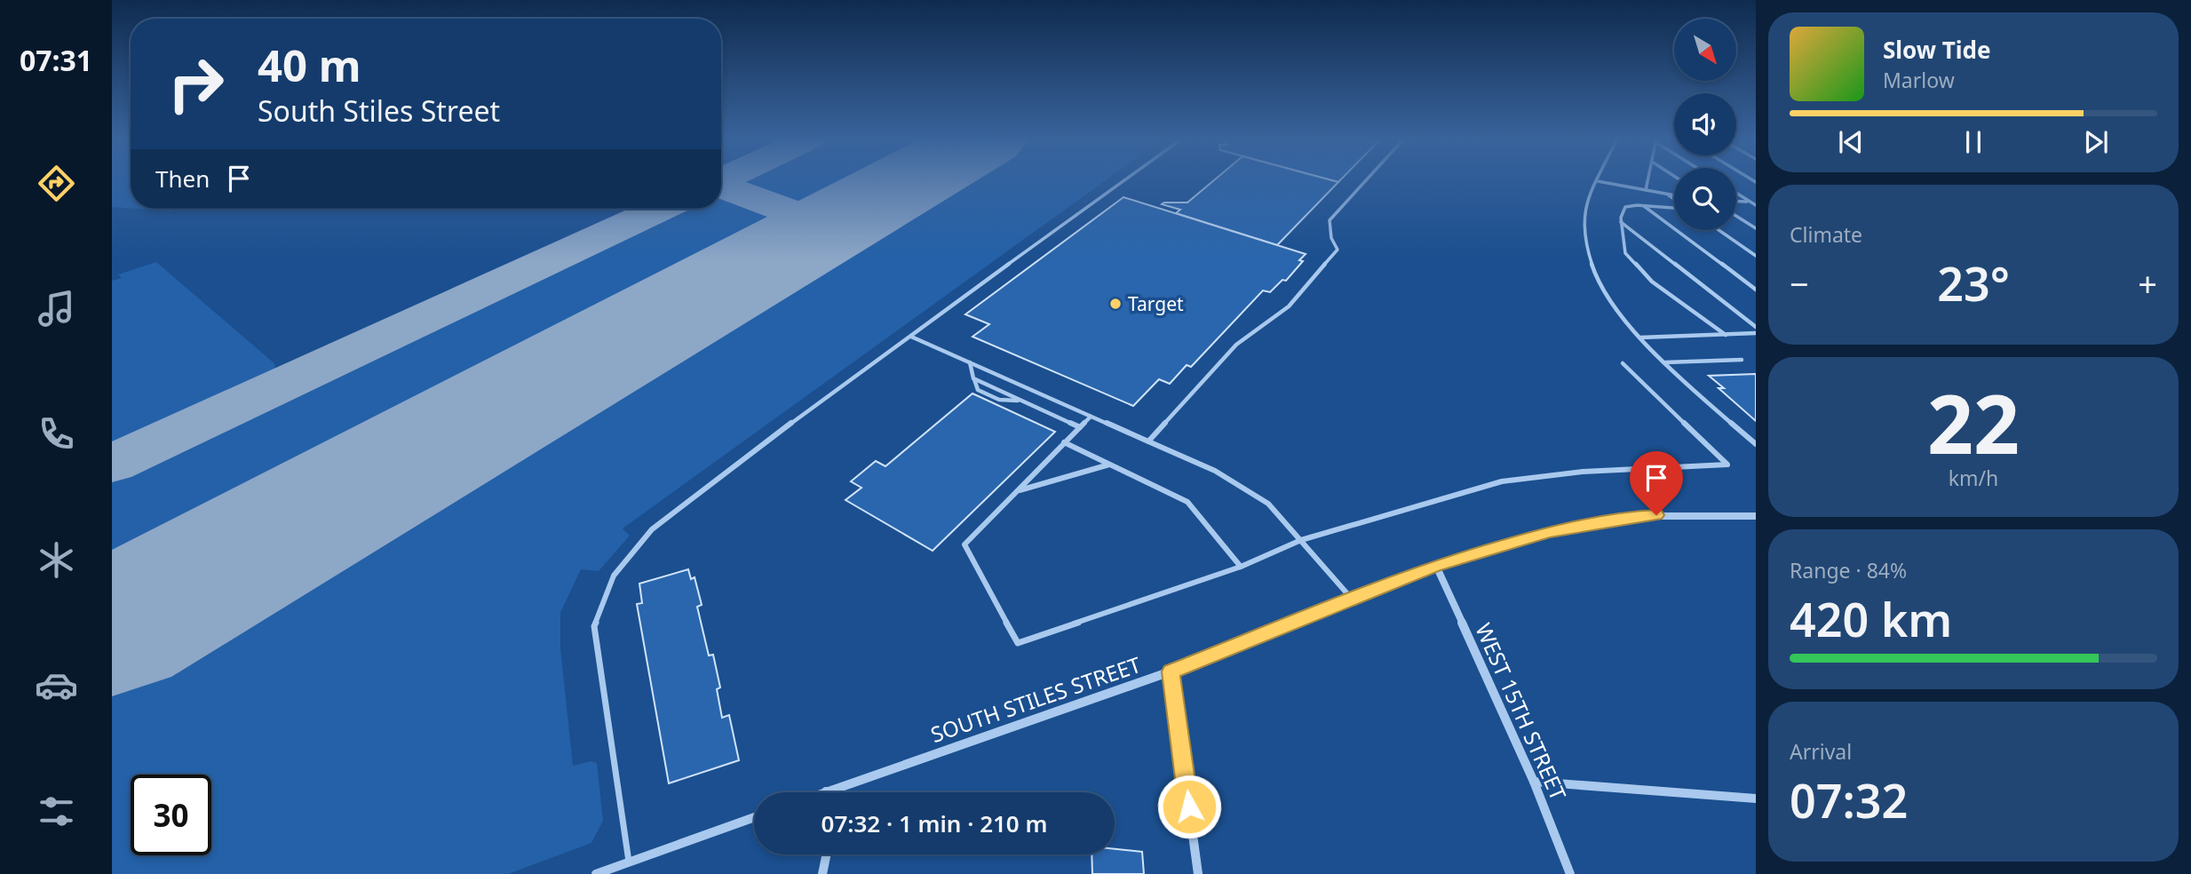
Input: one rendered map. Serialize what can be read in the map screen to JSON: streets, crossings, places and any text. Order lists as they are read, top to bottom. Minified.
{"streets":{"street":["SOUTH STILES STREET","WEST 15TH STREET"]},"crossings":[["SOUTH STILES STREET","WEST 15TH STREET"]],"places":["Target"],"north":"bottom right","page":{"tabs":"07:31","turn":["40 m","South Stiles Street"],"song":["Slow Tide","Marlow"],"then":"Then","tile":["Climate",["22","km/h"],["Range · 84%","420 km"],["Arrival","07:32"]],"heat":["−","23°","+"],"limit":"30","trip":"07:32 · 1 min · 210 m"}}
